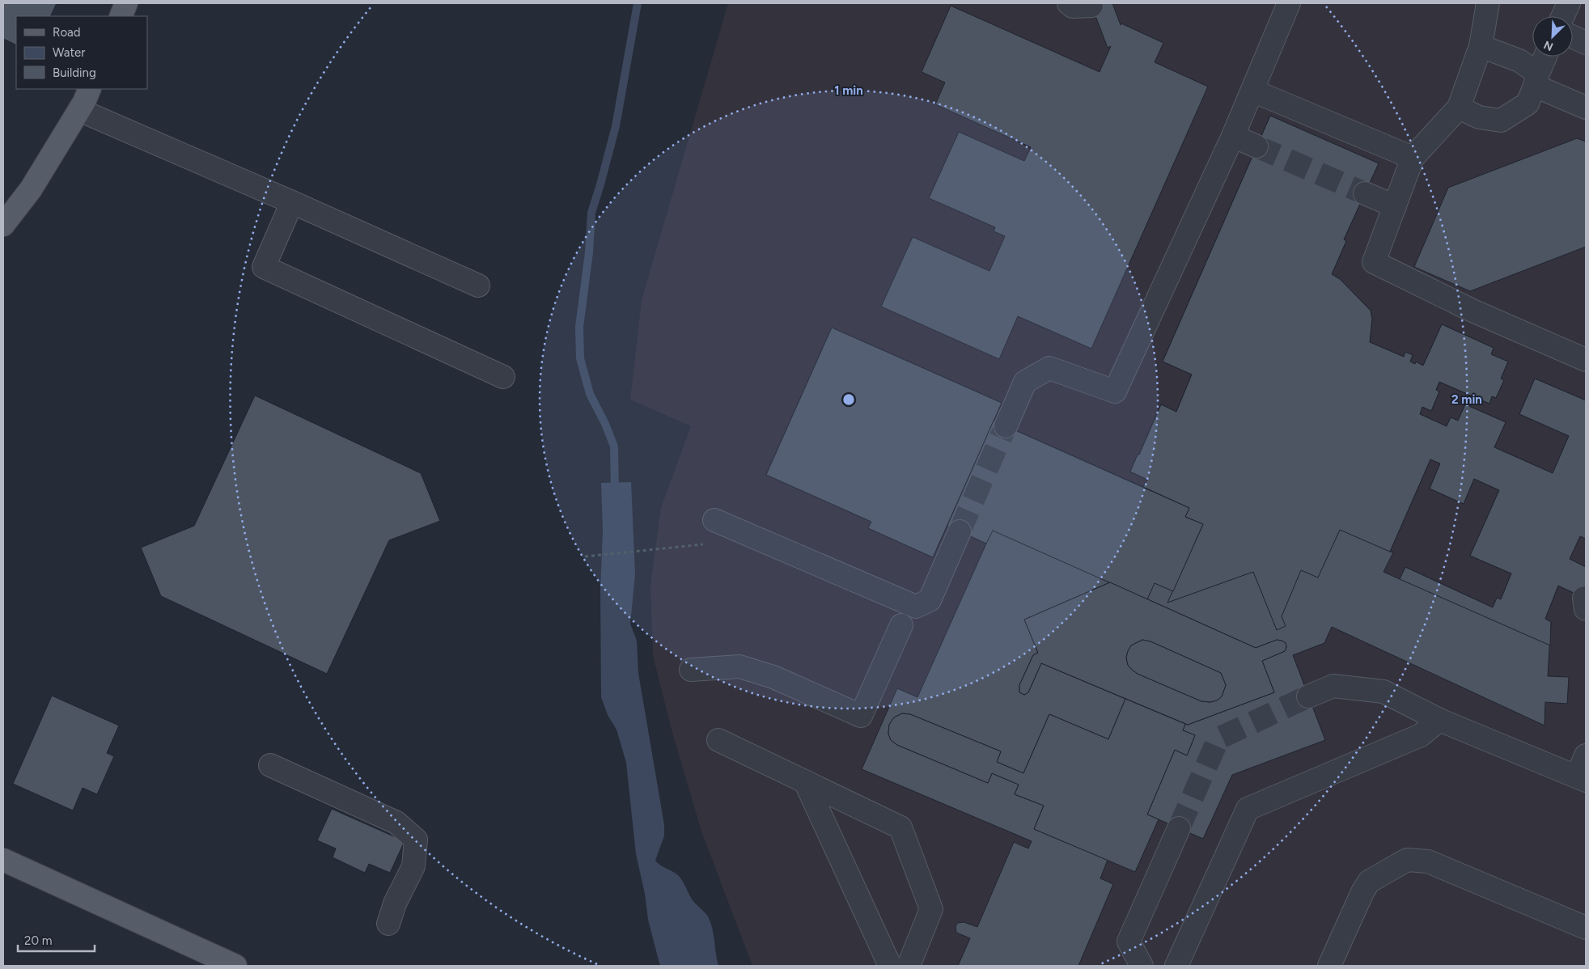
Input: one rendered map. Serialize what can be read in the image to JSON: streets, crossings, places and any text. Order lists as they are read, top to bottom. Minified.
{"legend":["Road","Water","Building"],"scale_bar":"20 m","north":"bottom left","rings":["1 min","2 min"]}
